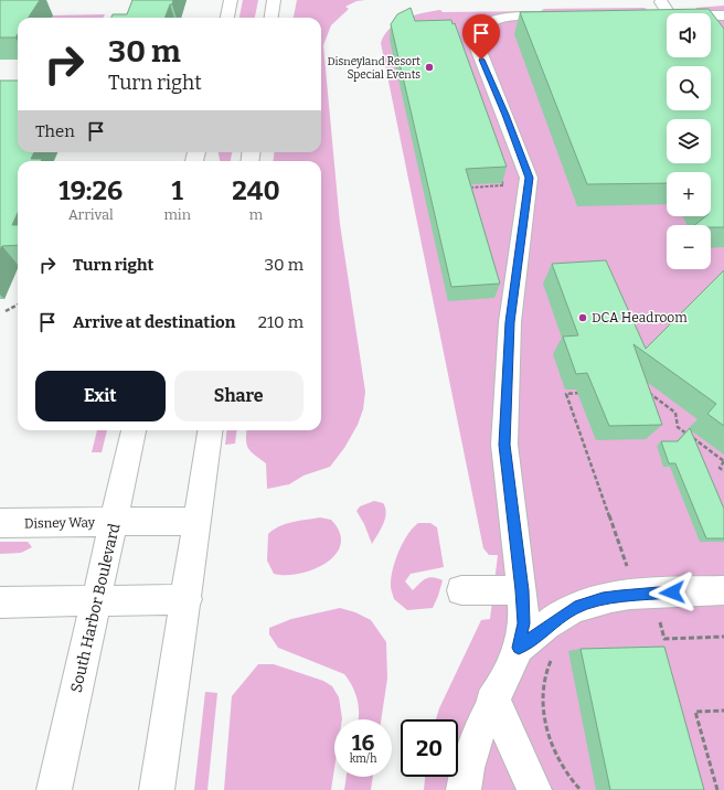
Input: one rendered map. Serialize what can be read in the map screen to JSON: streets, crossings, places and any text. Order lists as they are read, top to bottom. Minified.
{"streets":{"main road":["Disney Way","South Harbor Boulevard"]},"crossings":[["Disney Way","South Harbor Boulevard"]],"places":["Disneyland Resort Special Events","DCA Headroom"],"page":{"map_buttons":["+","−"],"turn":["30 m","Turn right"],"then":"Then","eta":["19:26","Arrival","1","min","240","m"],"list":[{"name":"Turn right","value":"30 m"},{"name":"Arrive at destination","value":"210 m"}],"buttons":["Exit","Share"],"speed":"16 km/h","limit":"20"}}
